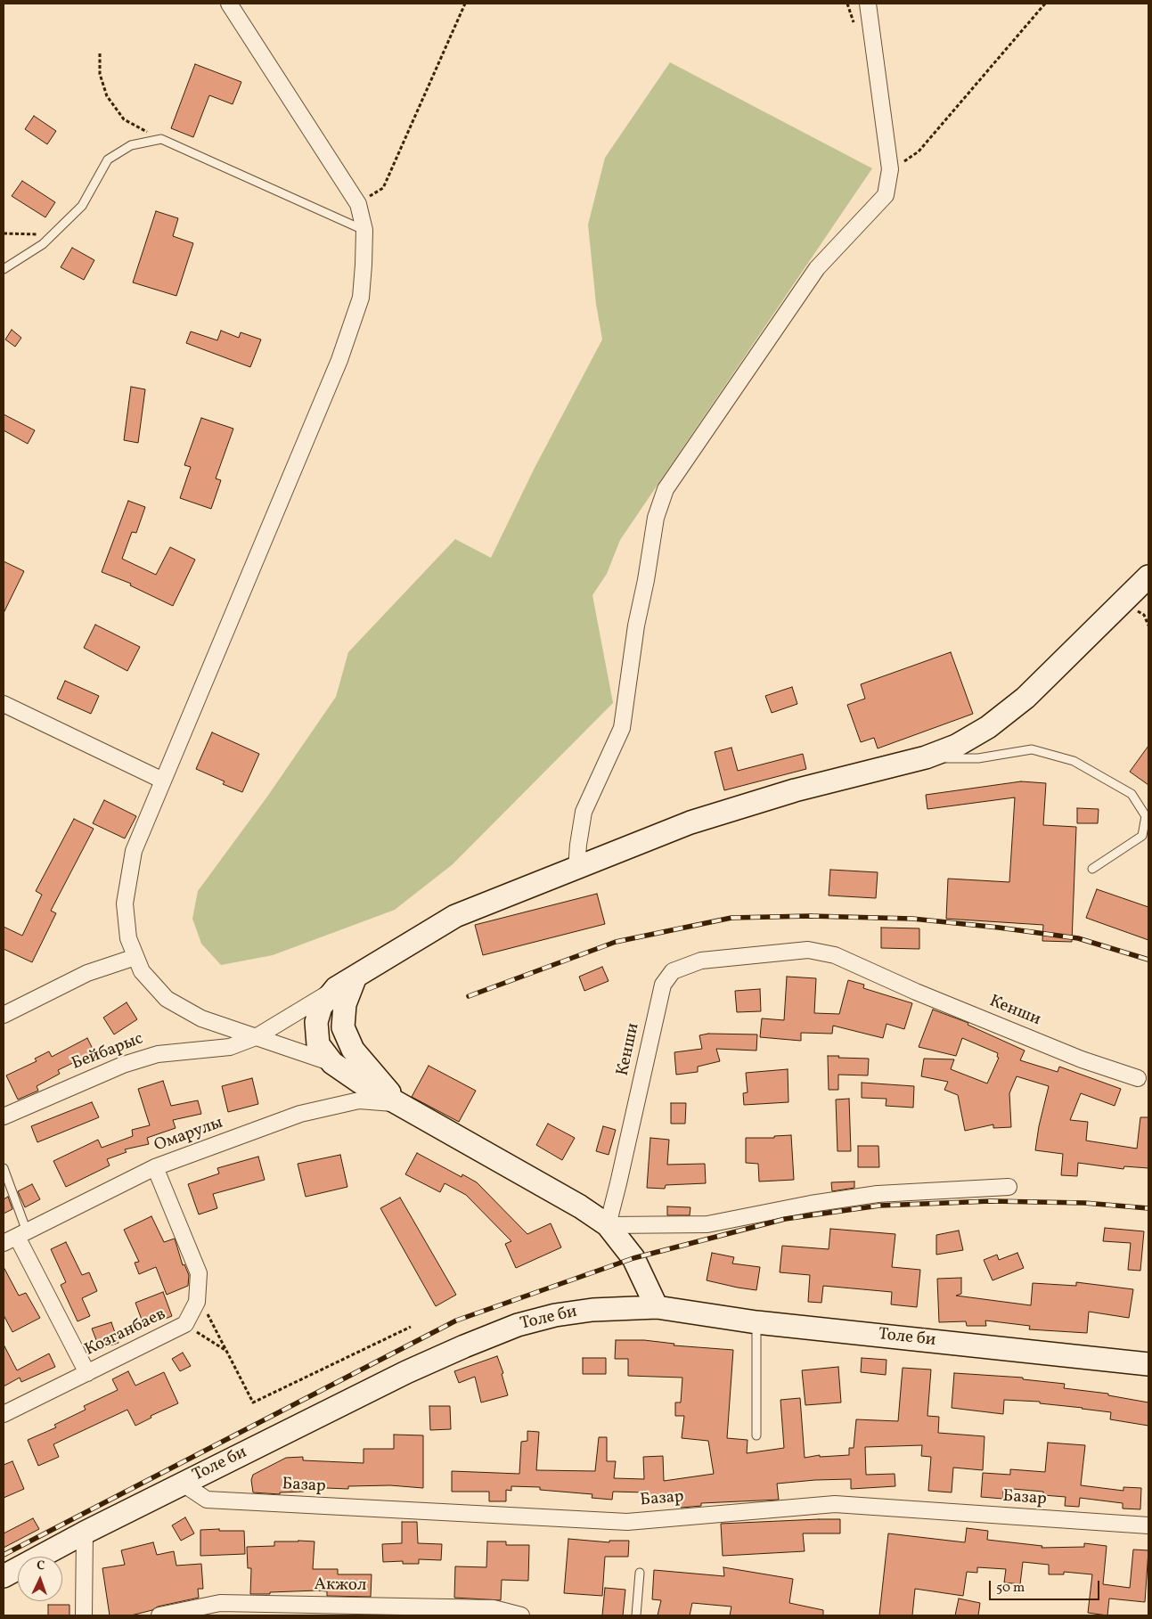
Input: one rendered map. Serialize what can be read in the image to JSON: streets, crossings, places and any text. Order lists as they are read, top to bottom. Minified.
{"streets":{"main road":["Толе би"],"street":["Кенши","Бейбарыс","Омарулы","Козганбаев","Базар","Акжол"]},"crossings":[["Омарулы","Козганбаев"],["Толе би","Базар"]],"scale_bar":"50 m","north":"top"}
